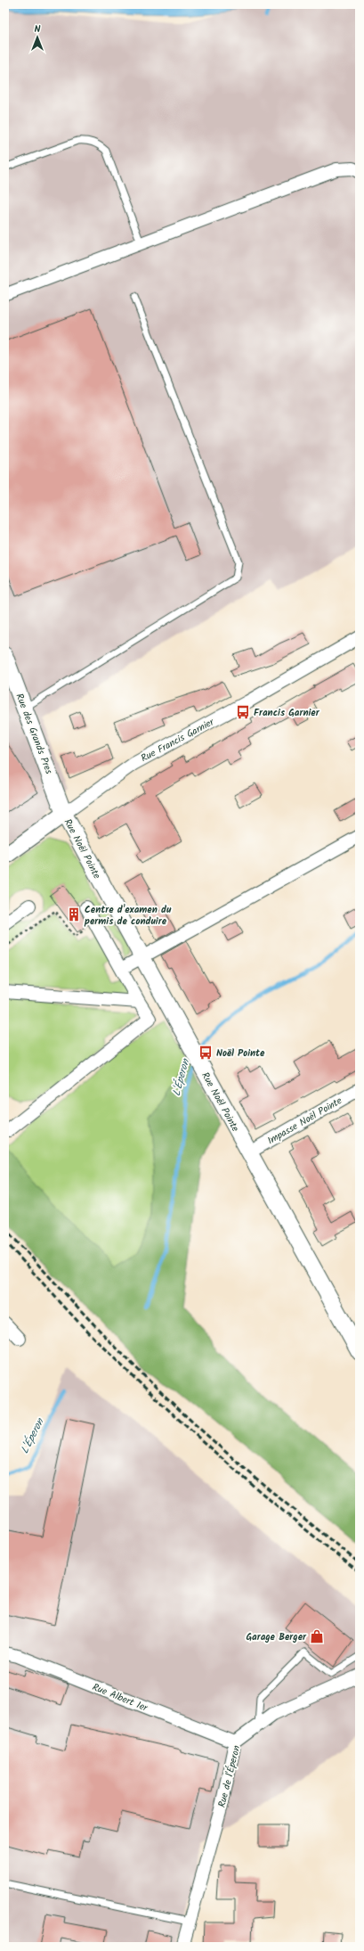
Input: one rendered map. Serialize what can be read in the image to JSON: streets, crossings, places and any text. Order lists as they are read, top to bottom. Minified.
{"streets":{"street":["Rue des Grands Pres","Rue Francis Garnier","Rue Noël Pointe","Impasse Noël Pointe","Rue Albert 1er","Rue de l'Éperon"]},"crossings":[["Rue des Grands Pres","Rue Francis Garnier"],["Rue des Grands Pres","Rue Noël Pointe"],["Rue Francis Garnier","Rue Noël Pointe"],["Rue Noël Pointe","Impasse Noël Pointe"],["Rue Albert 1er","Rue de l'Éperon"]],"water":["L'Éperon"],"places":{"bus stop":["Francis Garnier","Noël Pointe"],"building":["Centre d'examen du permis de conduire"],"shop":["Garage Berger"]},"north":"top"}
